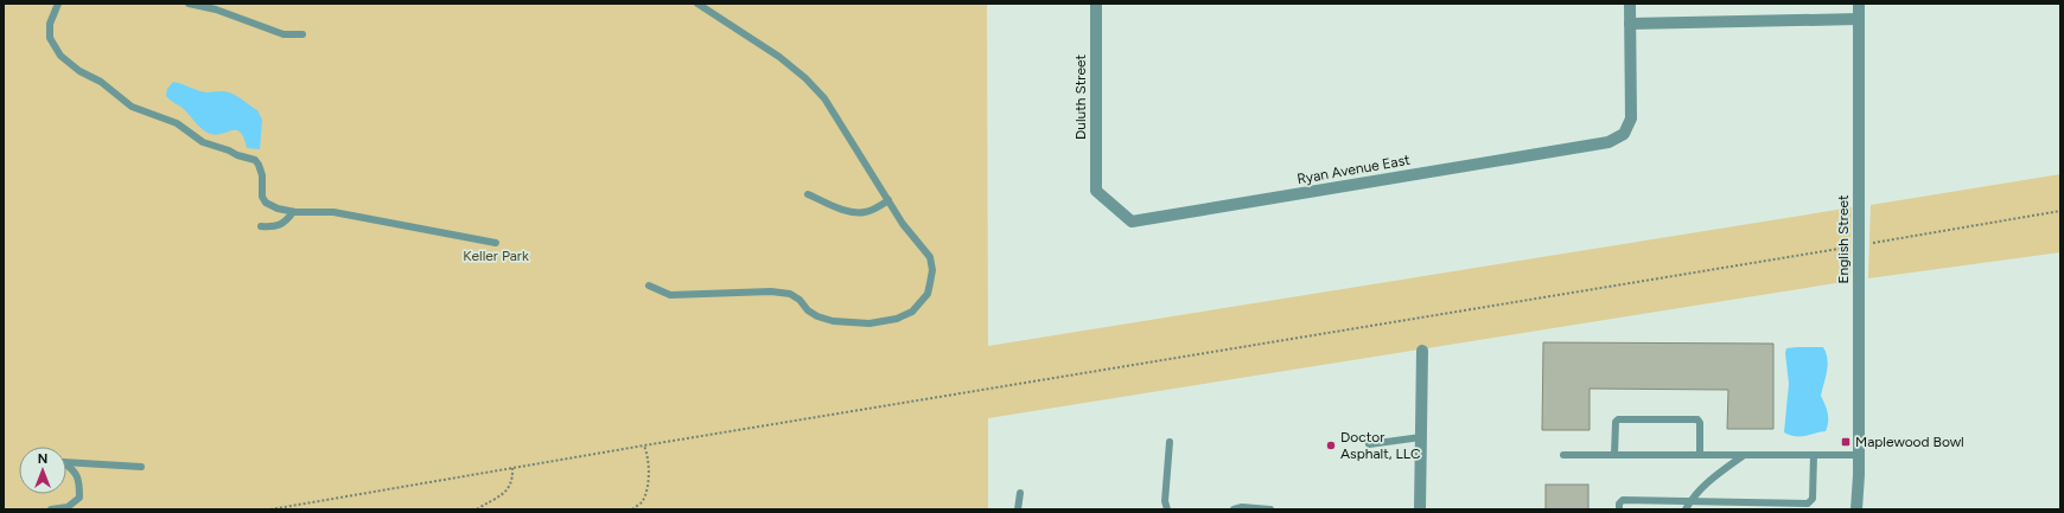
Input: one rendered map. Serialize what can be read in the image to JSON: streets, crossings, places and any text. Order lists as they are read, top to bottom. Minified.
{"streets":{"street":["Duluth Street","Ryan Avenue East","English Street"]},"crossings":[["Duluth Street","Ryan Avenue East"]],"parks":["Keller Park"],"places":{"transit":["Maplewood Bowl"],"other":["Doctor Asphalt, LLC"]},"north":"top"}
